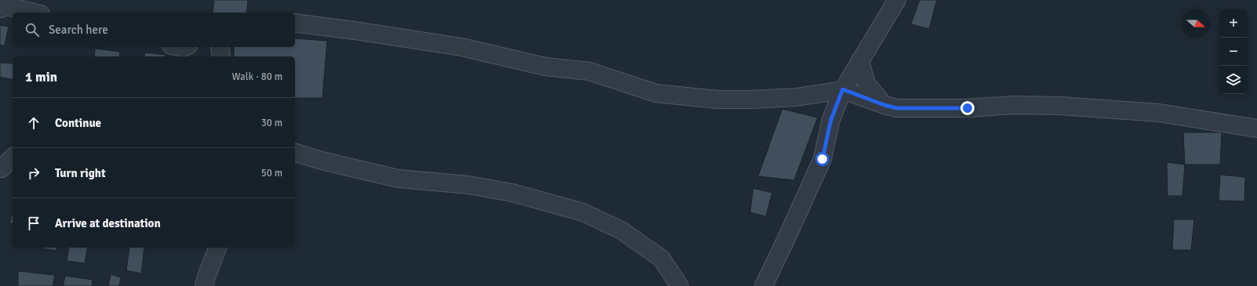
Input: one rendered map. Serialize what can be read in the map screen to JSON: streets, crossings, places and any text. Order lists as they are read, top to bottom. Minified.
{"north":"right","page":{"map_buttons":["+","−"],"search":"Search here","heading":["1 min","Walk · 80 m"],"list":[["Continue","30 m"],["Turn right","50 m"],"Arrive at destination"]}}
